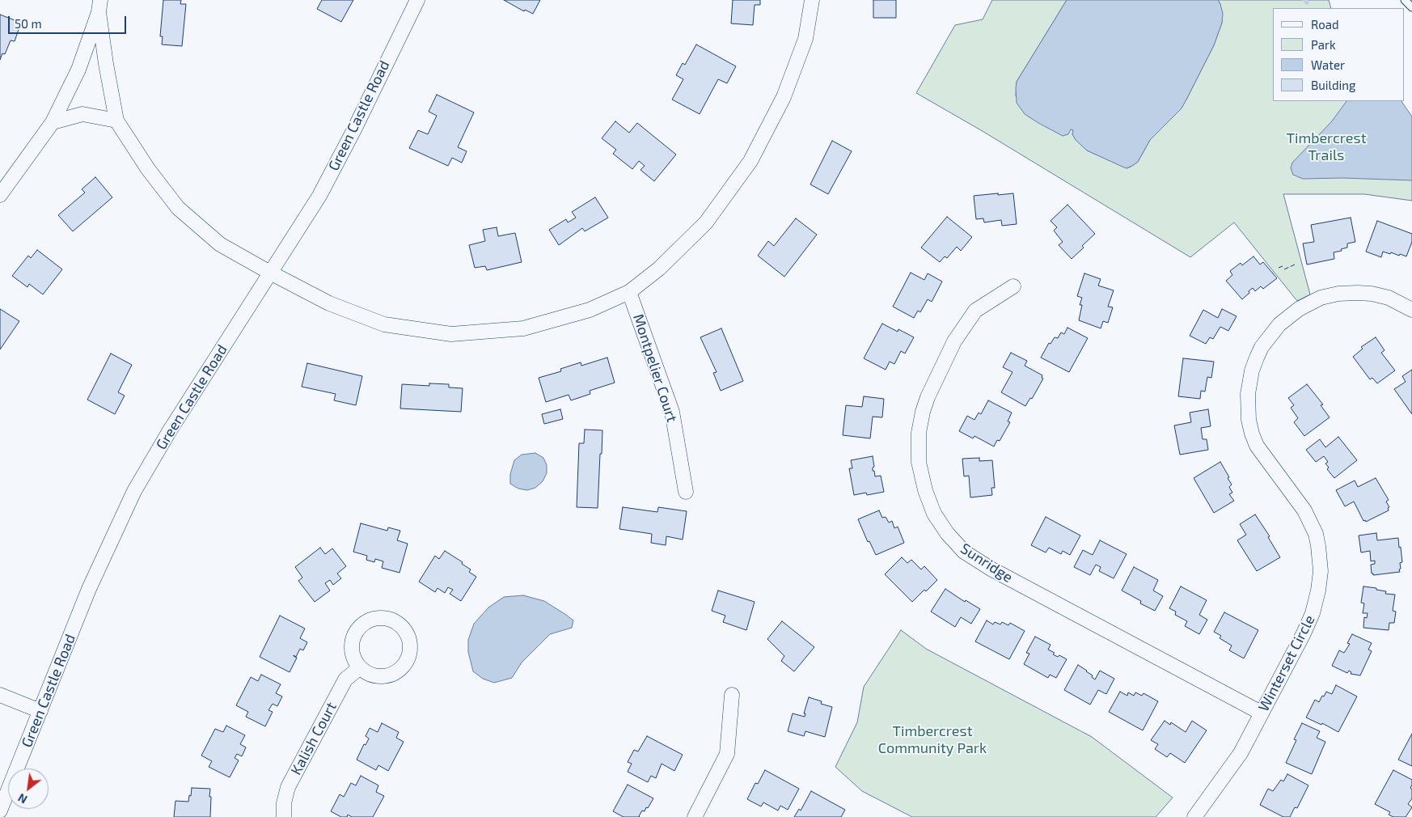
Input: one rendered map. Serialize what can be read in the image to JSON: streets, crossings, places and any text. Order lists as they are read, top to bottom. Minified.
{"streets":{"street":["Green Castle Road","Montpelier Court","Sunridge","Winterset Circle","Kalish Court"]},"crossings":[["Sunridge","Winterset Circle"]],"parks":["Timbercrest Trails","Timbercrest Community Park"],"legend":["Road","Park","Water","Building"],"scale_bar":"50 m","north":"bottom left"}
